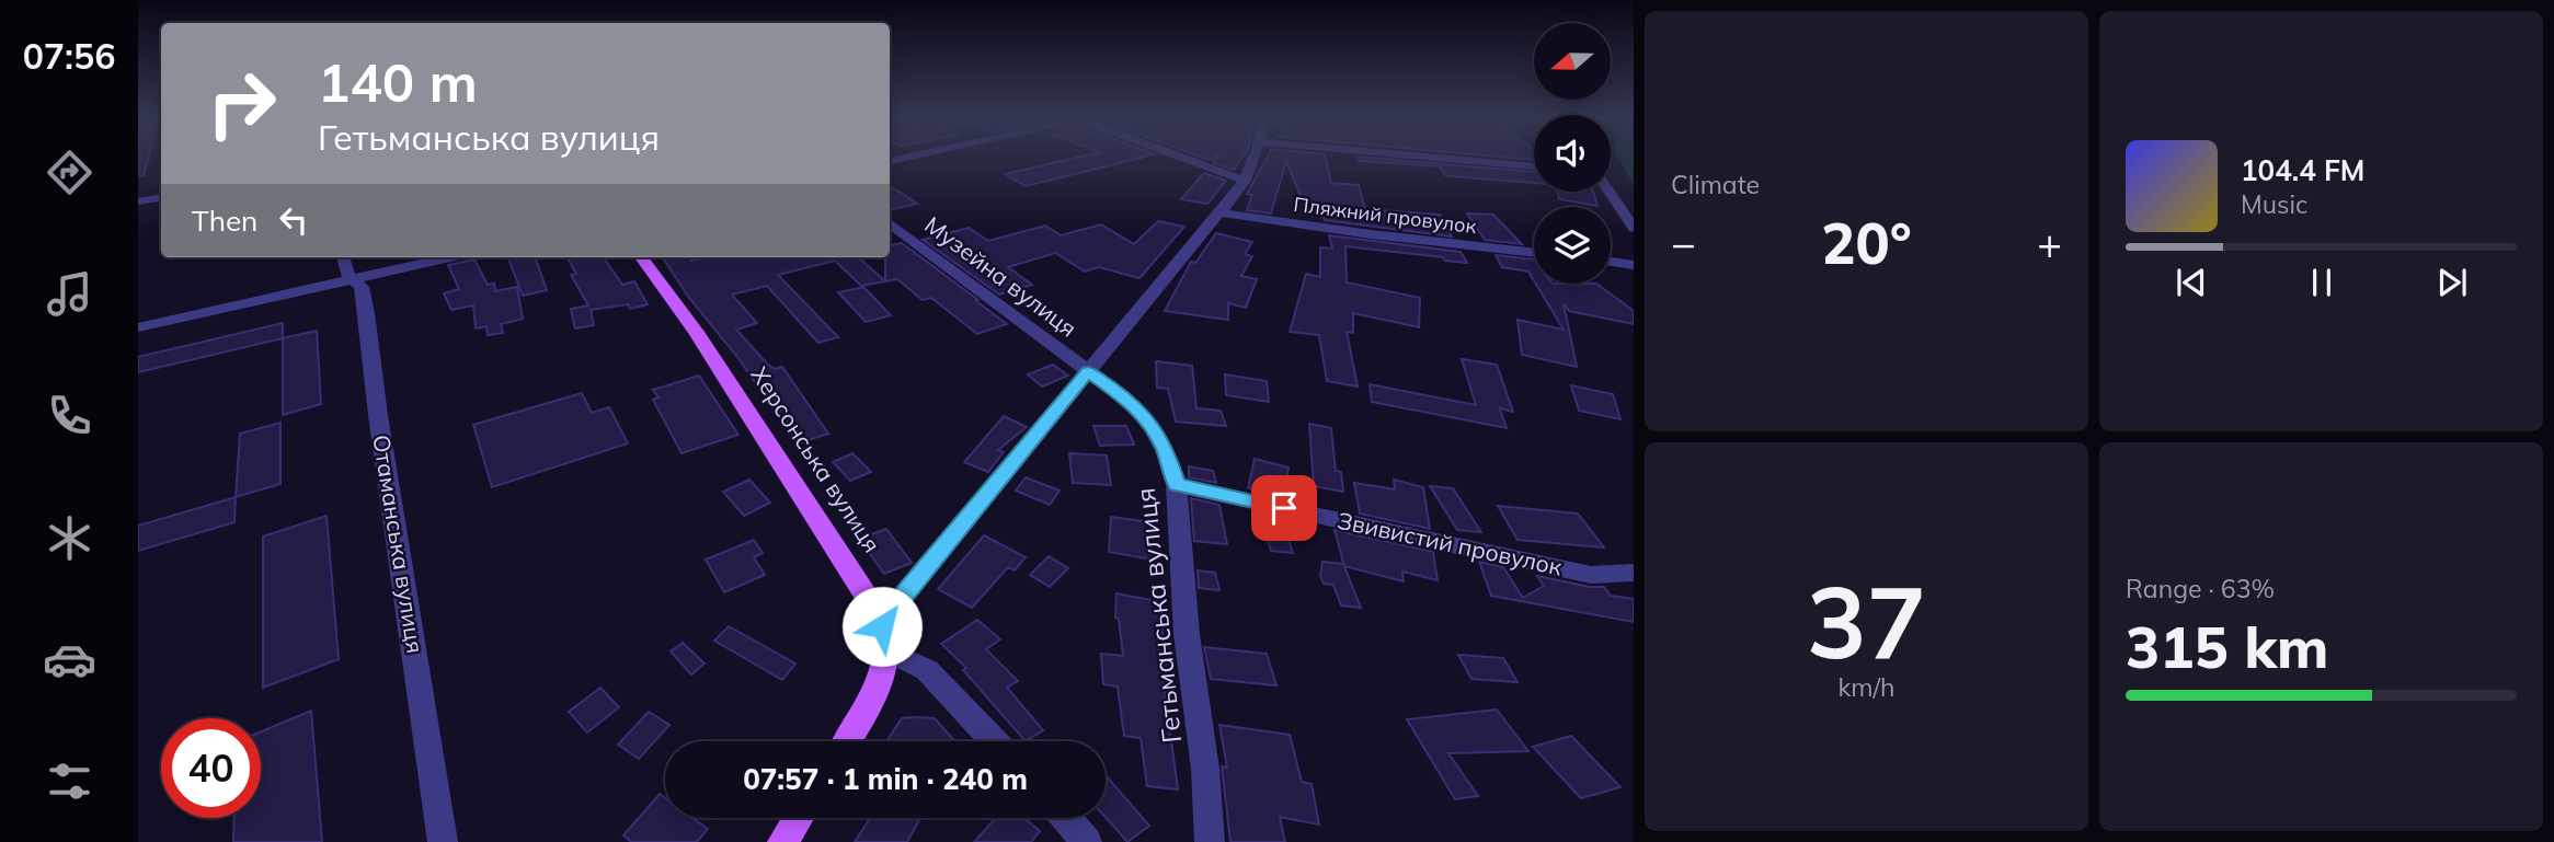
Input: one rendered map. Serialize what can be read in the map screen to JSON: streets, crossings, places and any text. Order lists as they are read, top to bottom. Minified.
{"streets":{"main road":["Херсонська вулиця"],"street":["Пляжний провулок","Музейна вулиця","Отаманська вулиця","Звивистий провулок","Гетьманська вулиця"]},"crossings":[["Музейна вулиця","Гетьманська вулиця"],["Звивистий провулок","Гетьманська вулиця"]],"north":"left","page":{"tabs":"07:56","tile":["Climate",["37","km/h"],["Range · 63%","315 km"]],"turn":["140 m","Гетьманська вулиця"],"song":["104.4 FM","Music"],"then":"Then","heat":["−","20°","+"],"limit":"40","trip":"07:57 · 1 min · 240 m"}}
